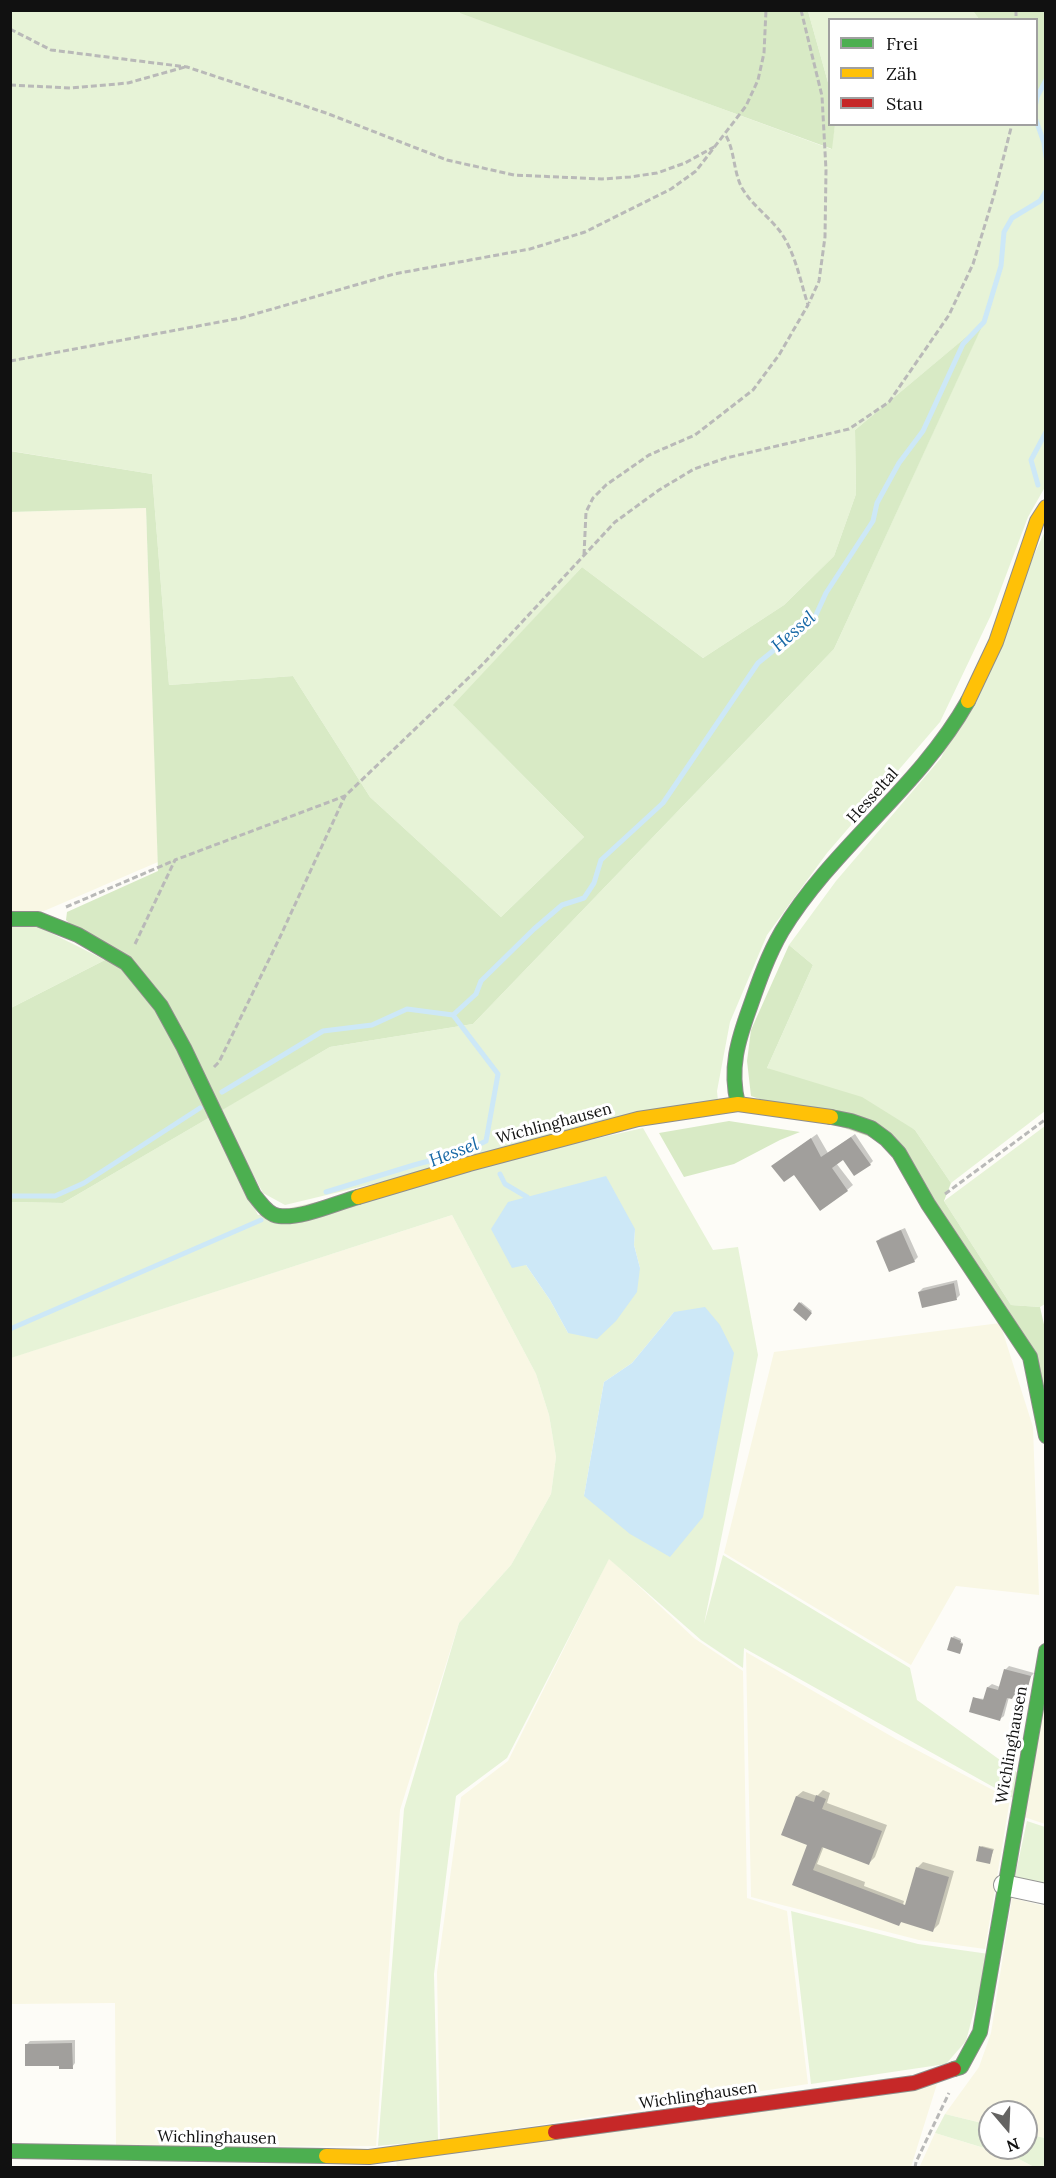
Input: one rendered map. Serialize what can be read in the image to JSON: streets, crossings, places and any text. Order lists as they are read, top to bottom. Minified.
{"streets":{"street":["Hesseltal","Wichlinghausen"]},"crossings":[["Hesseltal","Wichlinghausen"]],"water":["Hessel"],"legend":["Frei","Zäh","Stau"],"north":"bottom"}
